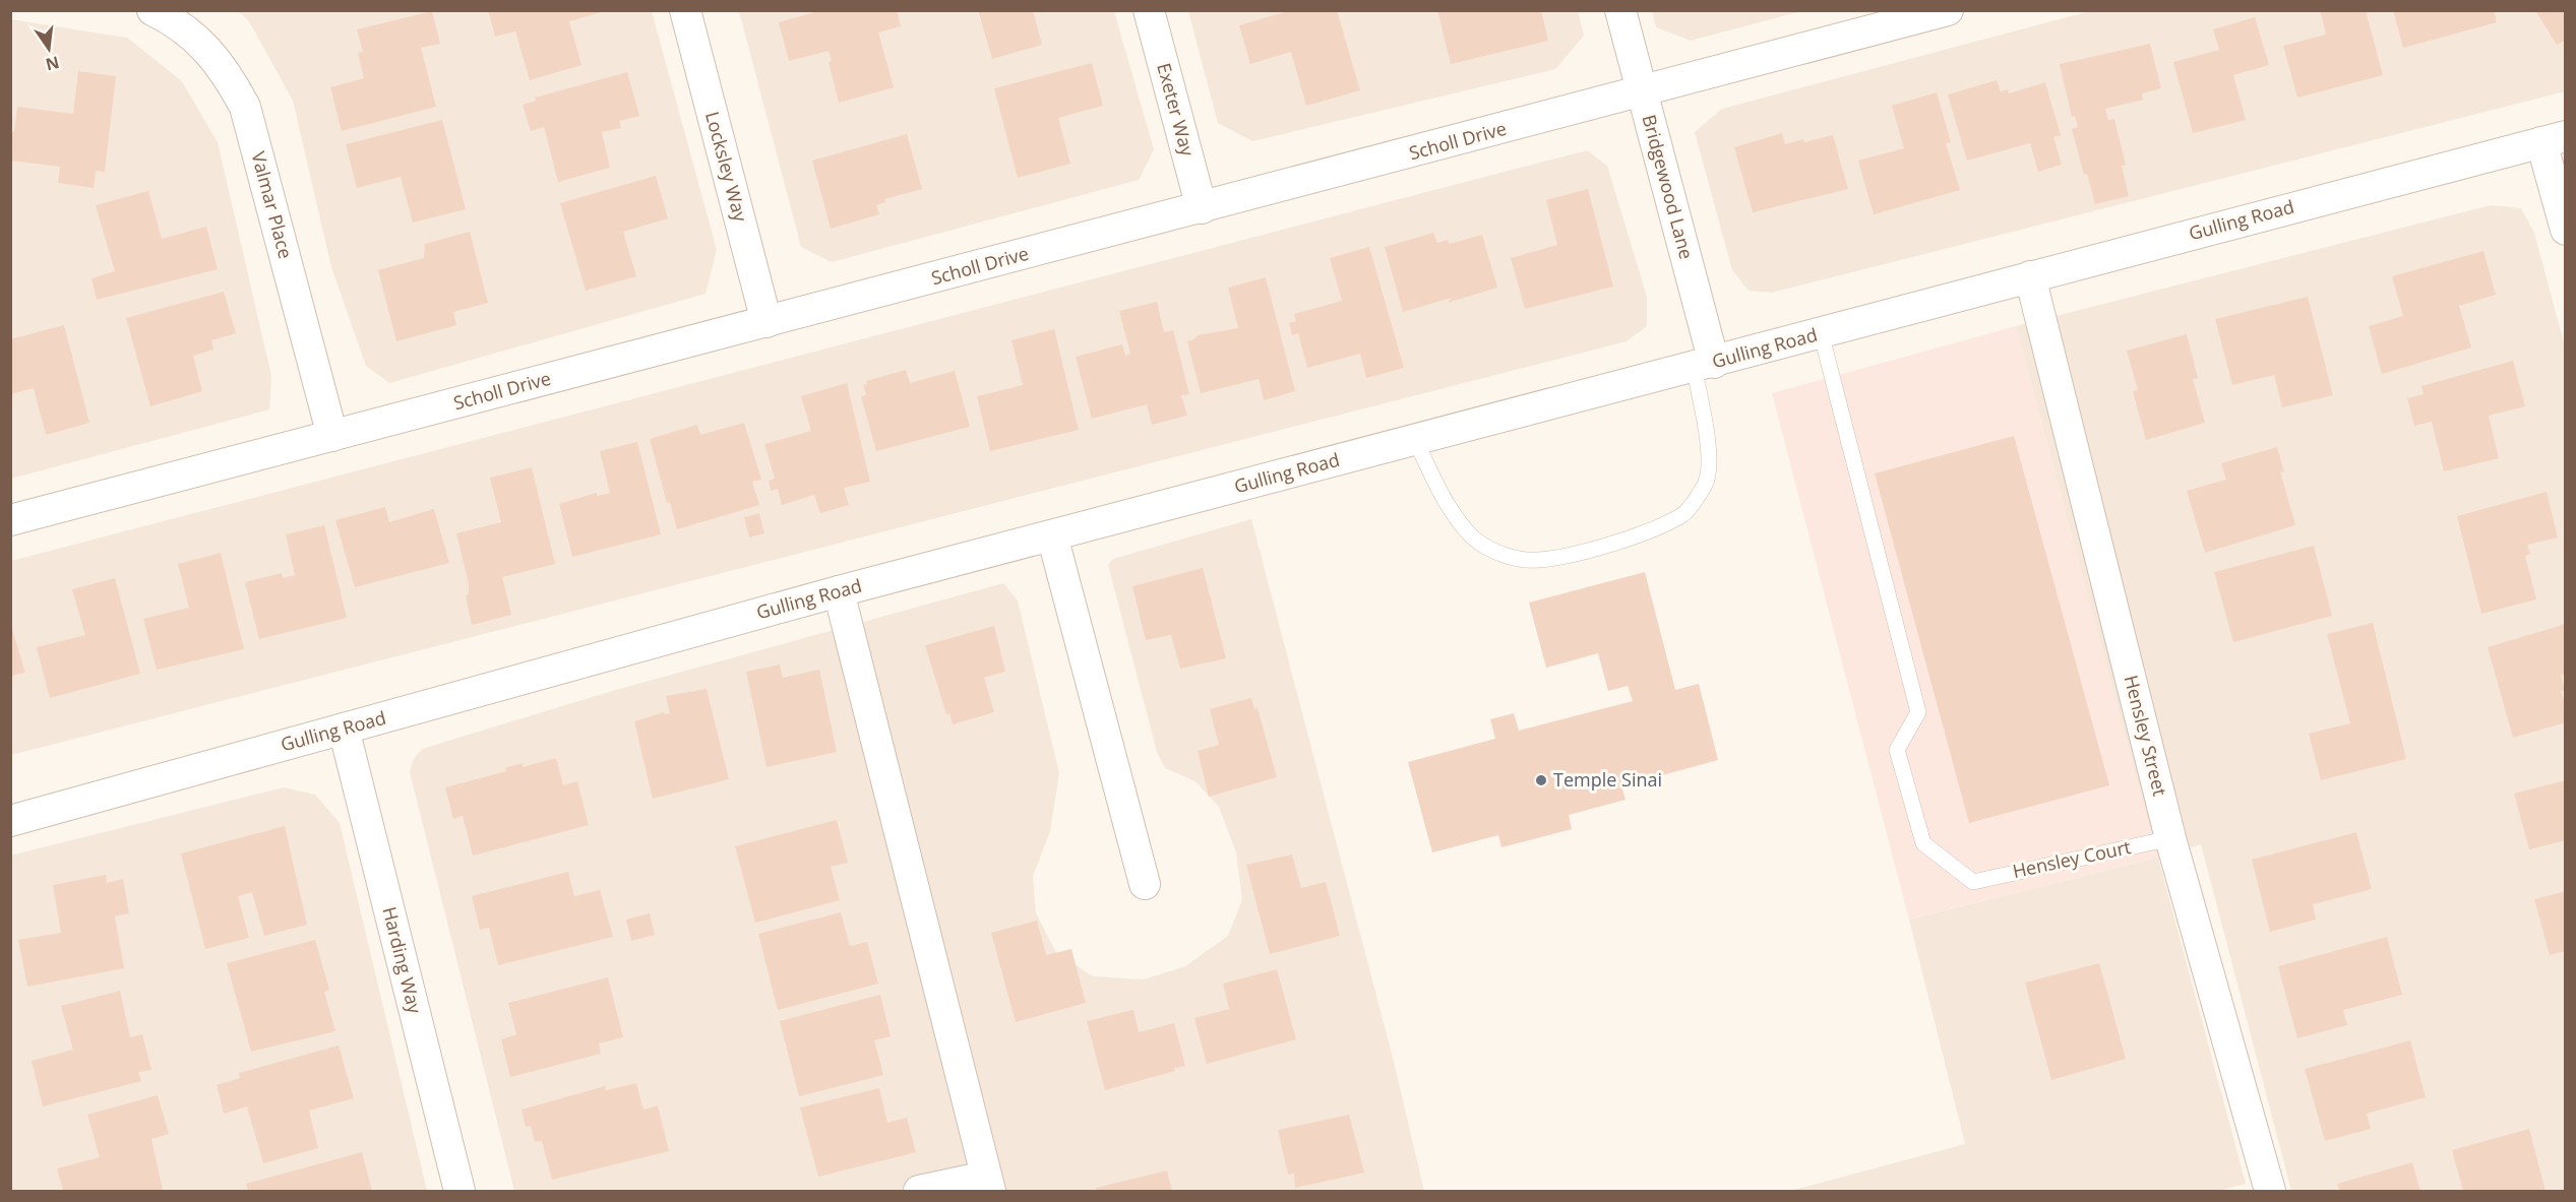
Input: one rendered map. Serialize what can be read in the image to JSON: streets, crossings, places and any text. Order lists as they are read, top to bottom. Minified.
{"streets":{"street":["Exeter Way","Scholl Drive","Locksley Way","Bridgewood Lane","Valmar Place","Gulling Road","Hensley Street","Harding Way"],"lane":["Hensley Court"]},"crossings":[["Exeter Way","Scholl Drive"],["Scholl Drive","Locksley Way"],["Scholl Drive","Bridgewood Lane"],["Scholl Drive","Valmar Place"],["Bridgewood Lane","Gulling Road"],["Gulling Road","Hensley Street"],["Gulling Road","Hensley Court"],["Gulling Road","Harding Way"],["Hensley Street","Hensley Court"]],"places":["Temple Sinai"],"north":"bottom"}
